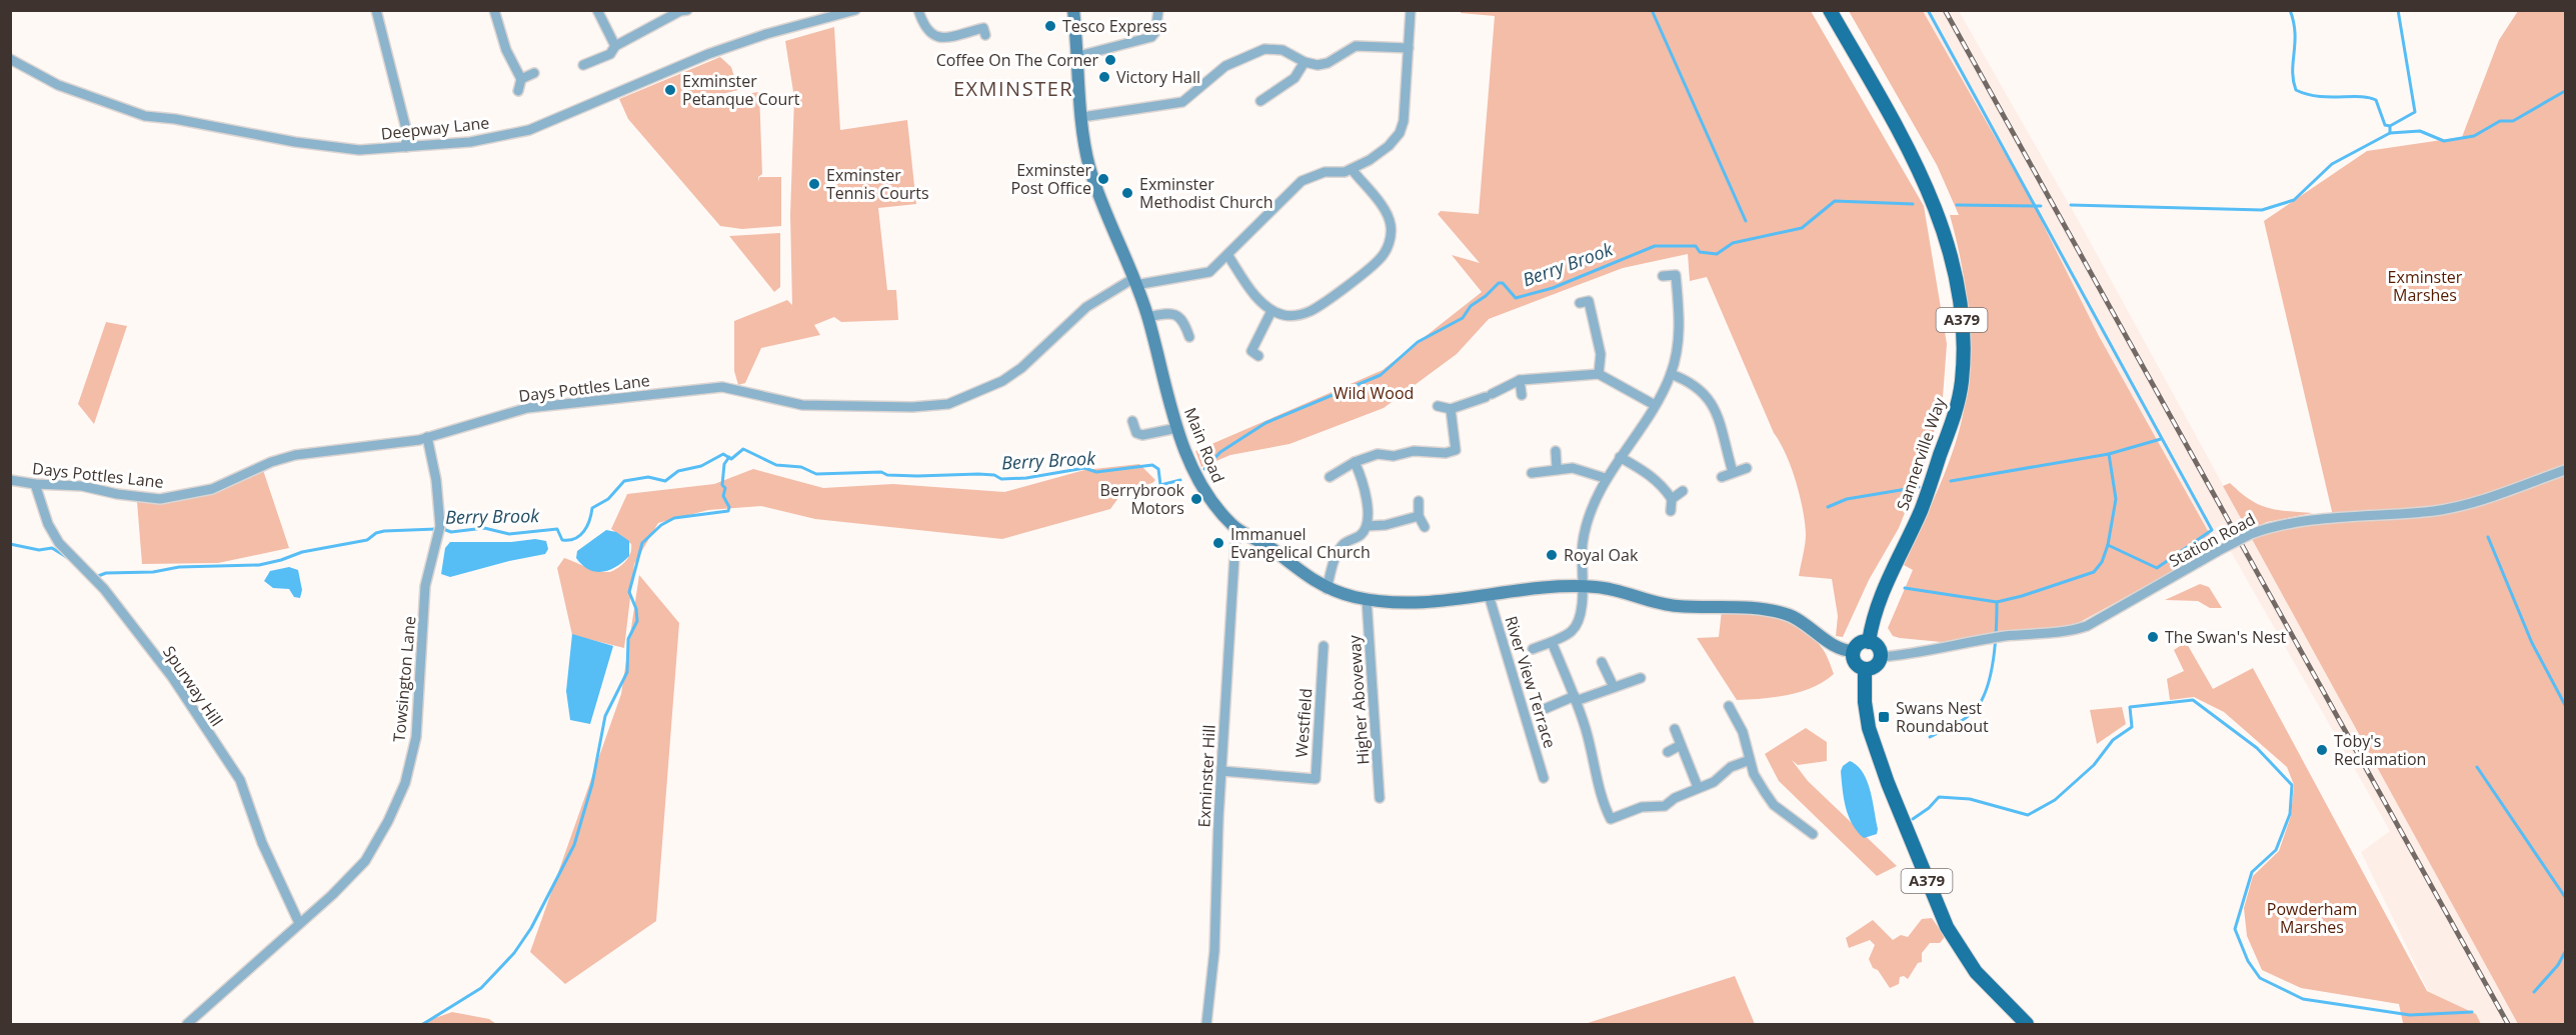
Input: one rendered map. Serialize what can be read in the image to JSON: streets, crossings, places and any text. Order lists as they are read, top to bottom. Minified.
{"streets":{"main road":["A379","Sannerville Way"],"street":["Deepway Lane","Days Pottles Lane","Main Road","Station Road","Towsington Lane","River View Terrace","Spurway Hill","Higher Aboveway","Westfield","Exminster Hill"]},"crossings":[["A379","Main Road"],["A379","Sannerville Way"],["A379","Station Road"],["Days Pottles Lane","Main Road"],["Days Pottles Lane","Towsington Lane"],["Days Pottles Lane","Spurway Hill"],["Main Road","Sannerville Way"],["Main Road","Station Road"],["Main Road","River View Terrace"],["Main Road","Higher Aboveway"],["Main Road","Exminster Hill"],["Sannerville Way","Station Road"],["Towsington Lane","Spurway Hill"],["Westfield","Exminster Hill"]],"districts":["EXMINSTER"],"water":["Berry Brook"],"parks":["Exminster Marshes","Wild Wood","Powderham Marshes"],"places":{"other":["Tesco Express","Coffee On The Corner","Victory Hall","Exminster Petanque Court","Exminster Post Office","Exminster Tennis Courts","Exminster Methodist Church","Berrybrook Motors","Immanuel Evangelical Church","Royal Oak","The Swan's Nest","Toby's Reclamation"],"transit":["Swans Nest Roundabout"]}}
